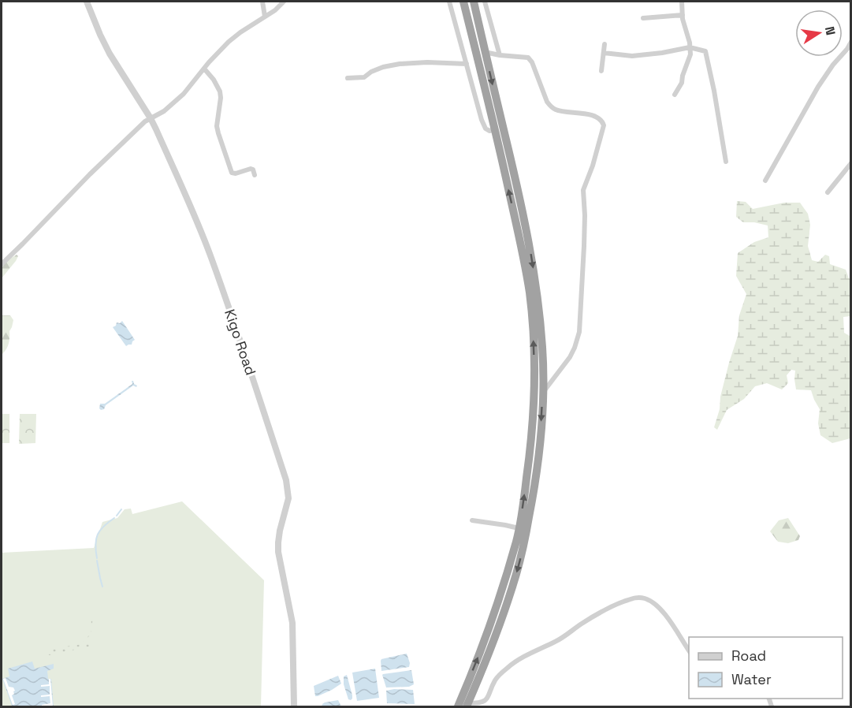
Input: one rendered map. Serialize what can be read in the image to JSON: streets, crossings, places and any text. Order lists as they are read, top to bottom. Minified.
{"streets":{"street":["Kigo Road"]},"legend":["Road","Water"],"north":"right"}
